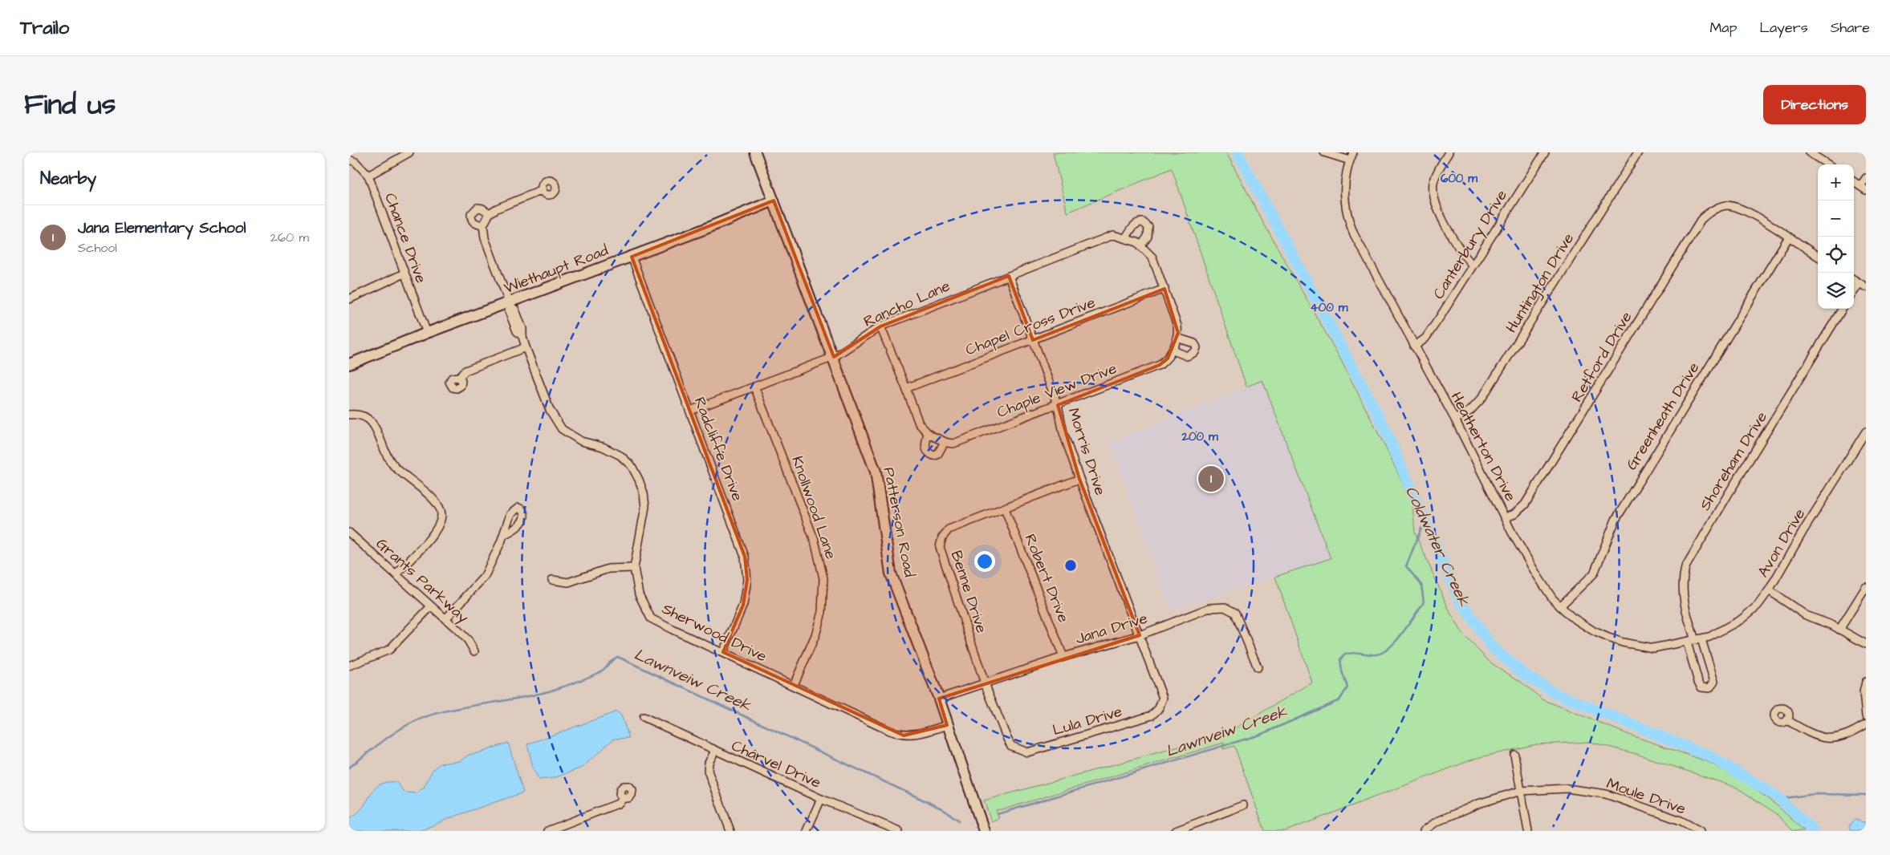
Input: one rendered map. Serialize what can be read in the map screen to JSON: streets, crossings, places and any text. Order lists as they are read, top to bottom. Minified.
{"streets":{"main road":["Wiethaupt Road","Patterson Road"],"street":["Chance Drive","Canterbury Drive","Huntington Drive","Rancho Lane","Chapel Cross Drive","Retford Drive","Chaple View Drive","Greenheath Drive","Heatherton Drive","Radcliffe Drive","Morris Drive","Shoreham Drive","Knollwood Lane","Avon Drive","Robert Drive","Grants Parkway","Benne Drive","Jana Drive","Sherwood Drive","Lula Drive","Charvel Drive","Moule Drive"]},"crossings":[["Chance Drive","Wiethaupt Road"],["Canterbury Drive","Heatherton Drive"],["Wiethaupt Road","Radcliffe Drive"],["Wiethaupt Road","Patterson Road"],["Wiethaupt Road","Sherwood Drive"],["Huntington Drive","Heatherton Drive"],["Rancho Lane","Chaple View Drive"],["Rancho Lane","Radcliffe Drive"],["Rancho Lane","Morris Drive"],["Rancho Lane","Knollwood Lane"],["Rancho Lane","Patterson Road"],["Chapel Cross Drive","Chaple View Drive"],["Chapel Cross Drive","Morris Drive"],["Retford Drive","Greenheath Drive"],["Retford Drive","Heatherton Drive"],["Chaple View Drive","Morris Drive"],["Greenheath Drive","Heatherton Drive"],["Heatherton Drive","Shoreham Drive"],["Heatherton Drive","Avon Drive"],["Radcliffe Drive","Sherwood Drive"],["Morris Drive","Benne Drive"],["Morris Drive","Jana Drive"],["Morris Drive","Lula Drive"],["Shoreham Drive","Avon Drive"],["Knollwood Lane","Sherwood Drive"],["Patterson Road","Jana Drive"],["Patterson Road","Sherwood Drive"],["Robert Drive","Benne Drive"],["Robert Drive","Jana Drive"],["Benne Drive","Jana Drive"],["Benne Drive","Lula Drive"],["Jana Drive","Lula Drive"]],"water":["Coldwater Creek","Lawnveiw Creek"],"page":{"header":"Trailo","nav":["Map","Layers","Share"],"title":"Find us","buttons":"Directions","heading":"Nearby","map_buttons":["+","−"],"list":[{"mark":"1","name":"Jana Elementary School","note":"School","value":"260 m"}],"pins":"1"},"rings":["600 m","400 m","200 m"]}
